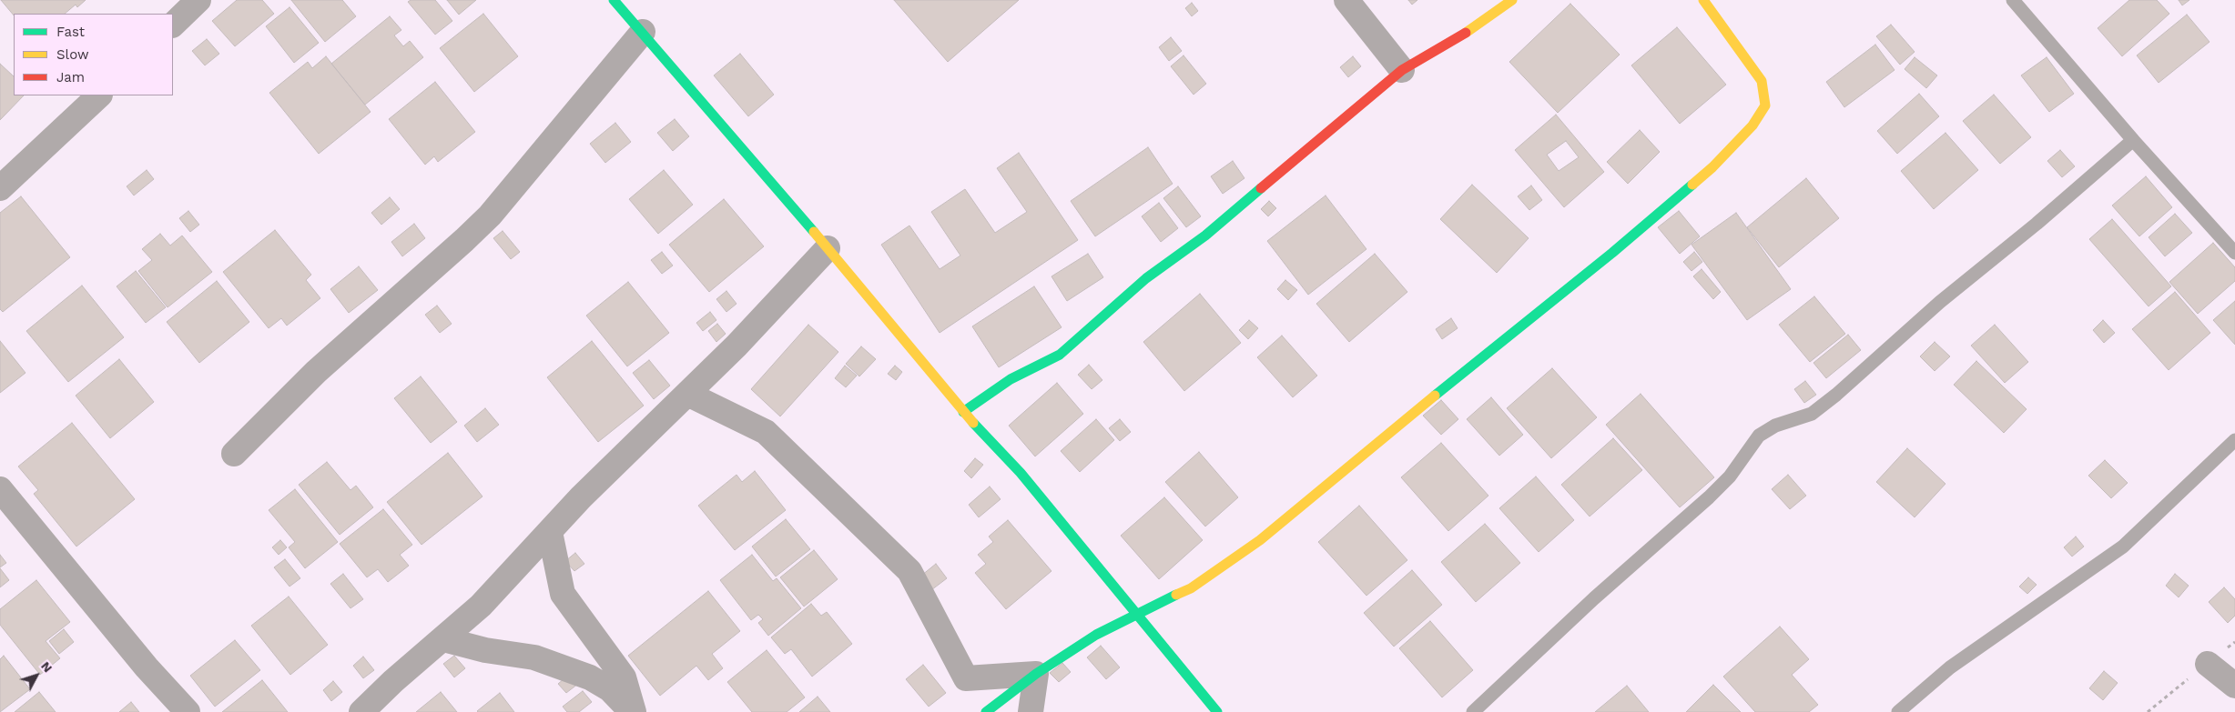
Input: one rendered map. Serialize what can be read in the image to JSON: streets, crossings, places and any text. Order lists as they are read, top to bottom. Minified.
{"legend":["Fast","Slow","Jam"],"north":"top right"}
